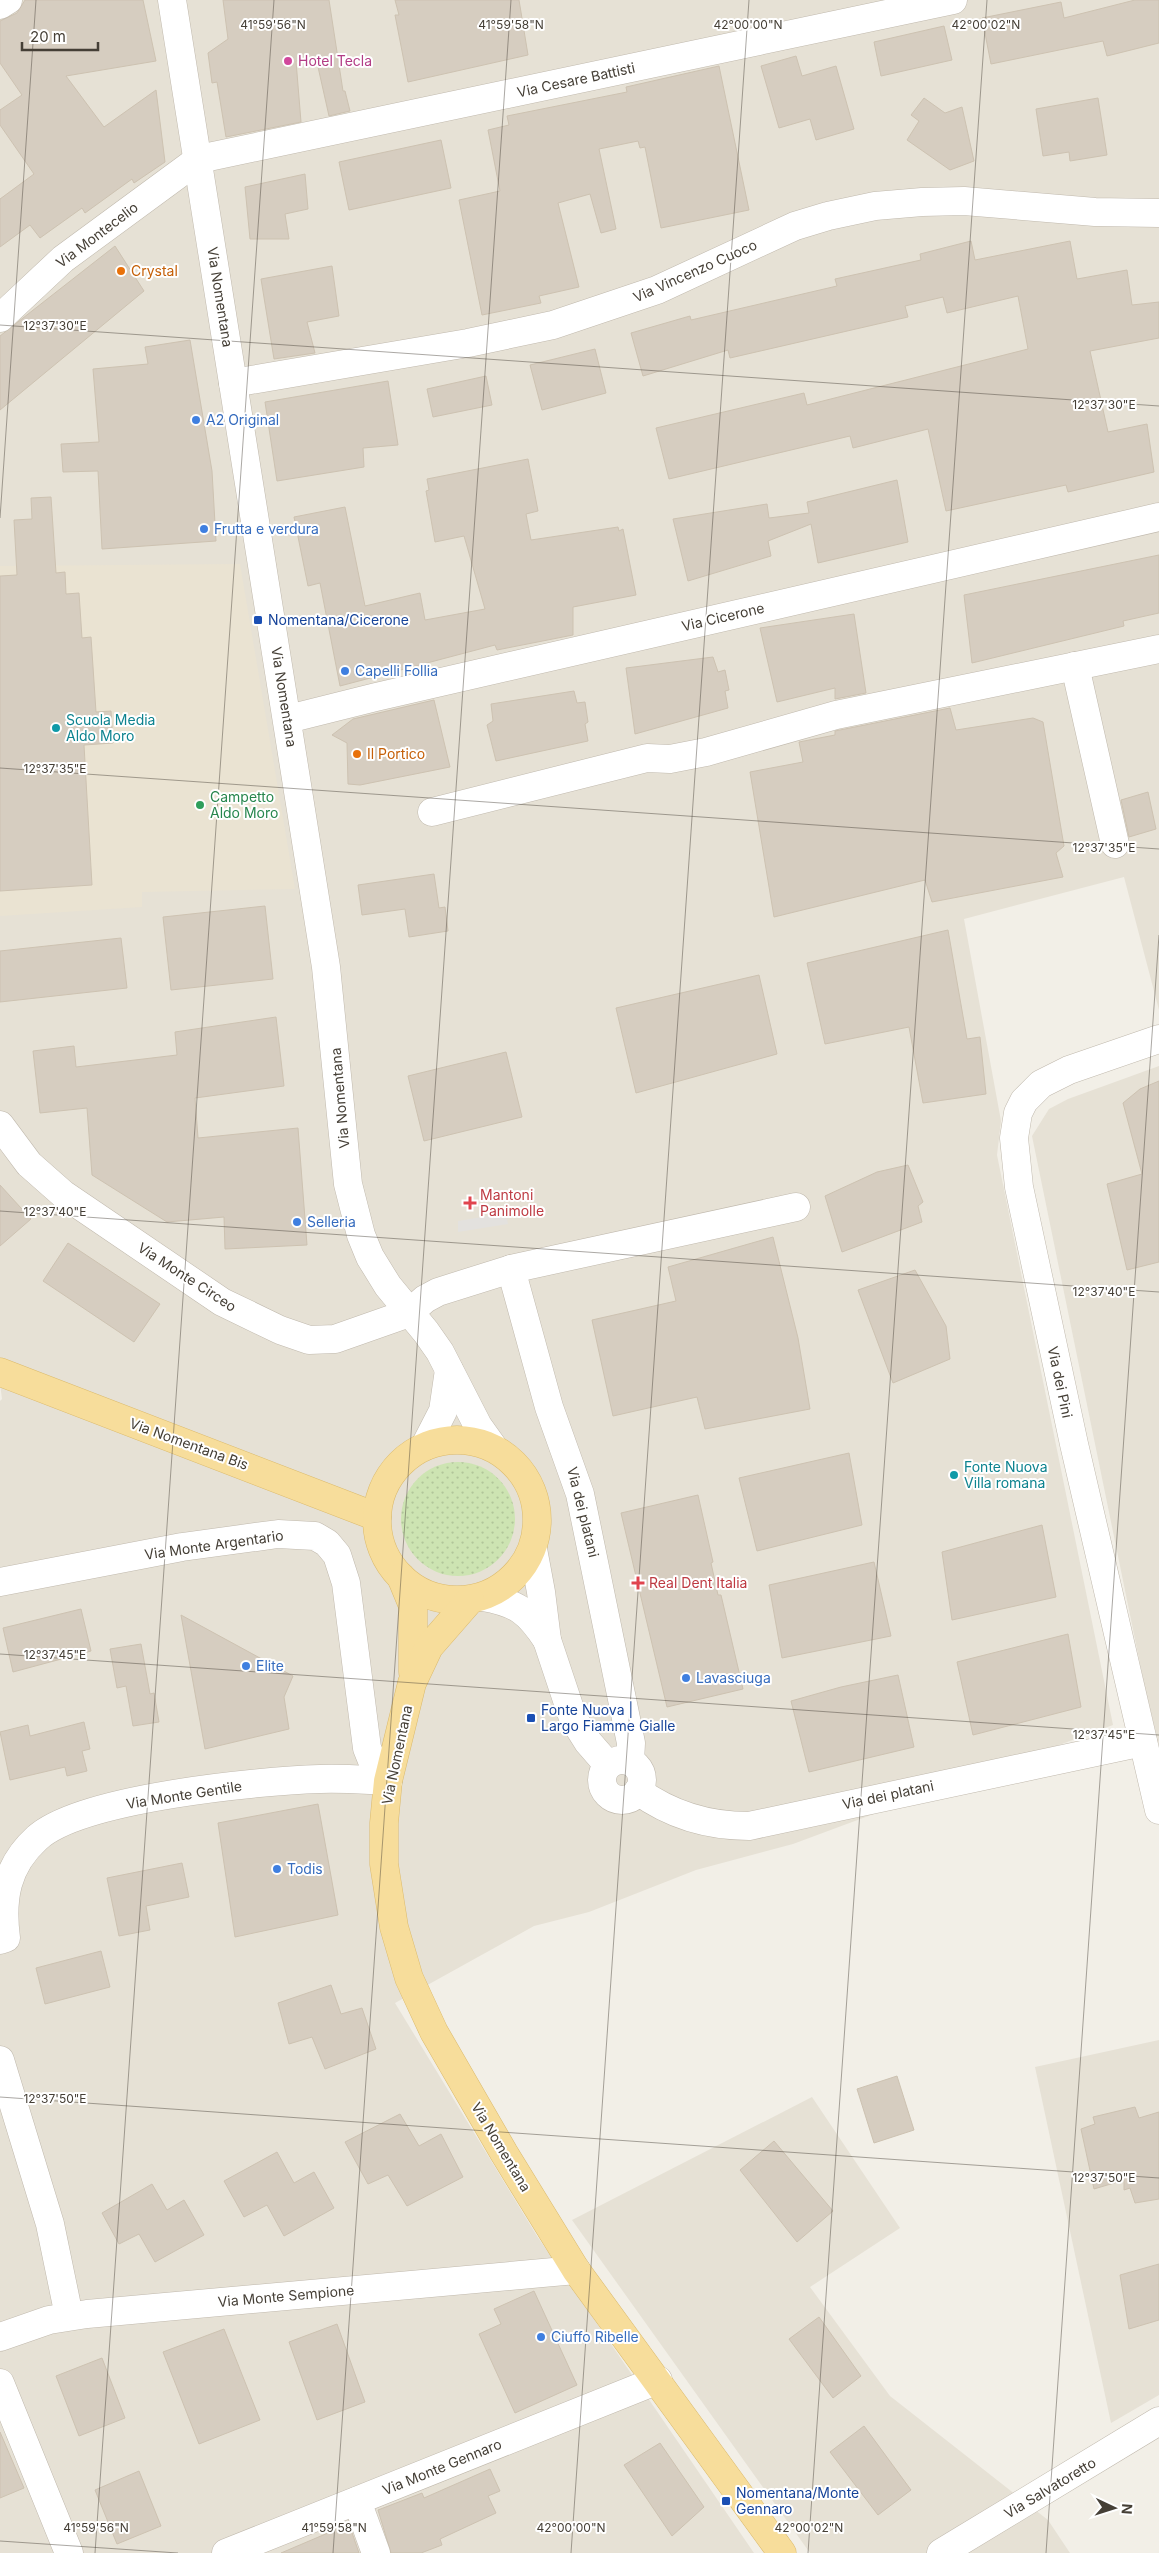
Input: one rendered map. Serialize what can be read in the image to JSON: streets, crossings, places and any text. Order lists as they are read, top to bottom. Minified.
{"streets":{"main road":["Via Nomentana","Via Nomentana Bis"],"street":["Via Cesare Battisti","Via Montecelio","Via Vincenzo Cuoco","Via Cicerone","Via Monte Circeo","Via dei Pini","Via dei platani","Via Monte Argentario","Via Monte Gentile","Via Monte Sempione","Via Monte Gennaro","Via Salvatoretto"]},"crossings":[["Via Cesare Battisti","Via Montecelio"],["Via Cesare Battisti","Via Nomentana"],["Via Montecelio","Via Nomentana"],["Via Vincenzo Cuoco","Via Nomentana"],["Via Nomentana","Via Cicerone"],["Via Nomentana","Via Monte Circeo"],["Via Nomentana","Via Nomentana Bis"],["Via Nomentana","Via Monte Argentario"],["Via Nomentana","Via Monte Gentile"],["Via Nomentana","Via Monte Sempione"],["Via Nomentana","Via Monte Gennaro"],["Via dei Pini","Via dei platani"],["Via Monte Argentario","Via Monte Gentile"]],"places":{"other":["Hotel Tecla","Crystal","A2 Original","Frutta e verdura","Capelli Follia","Scuola Media Aldo Moro","Il Portico","Campetto Aldo Moro","Selleria","Fonte Nuova Villa romana","Elite","Lavasciuga","Todis","Ciuffo Ribelle"],"transit":["Nomentana/Cicerone","Fonte Nuova | Largo Fiamme Gialle","Nomentana/Monte Gennaro"],"health":["Mantoni Panimolle","Real Dent Italia"]},"scale_bar":"20 m","north":"right","coordinates":["41°59'56\"N","41°59'58\"N","42°00'00\"N","42°00'02\"N","12°37'30\"E","12°37'35\"E","12°37'40\"E","12°37'45\"E","12°37'50\"E"]}
